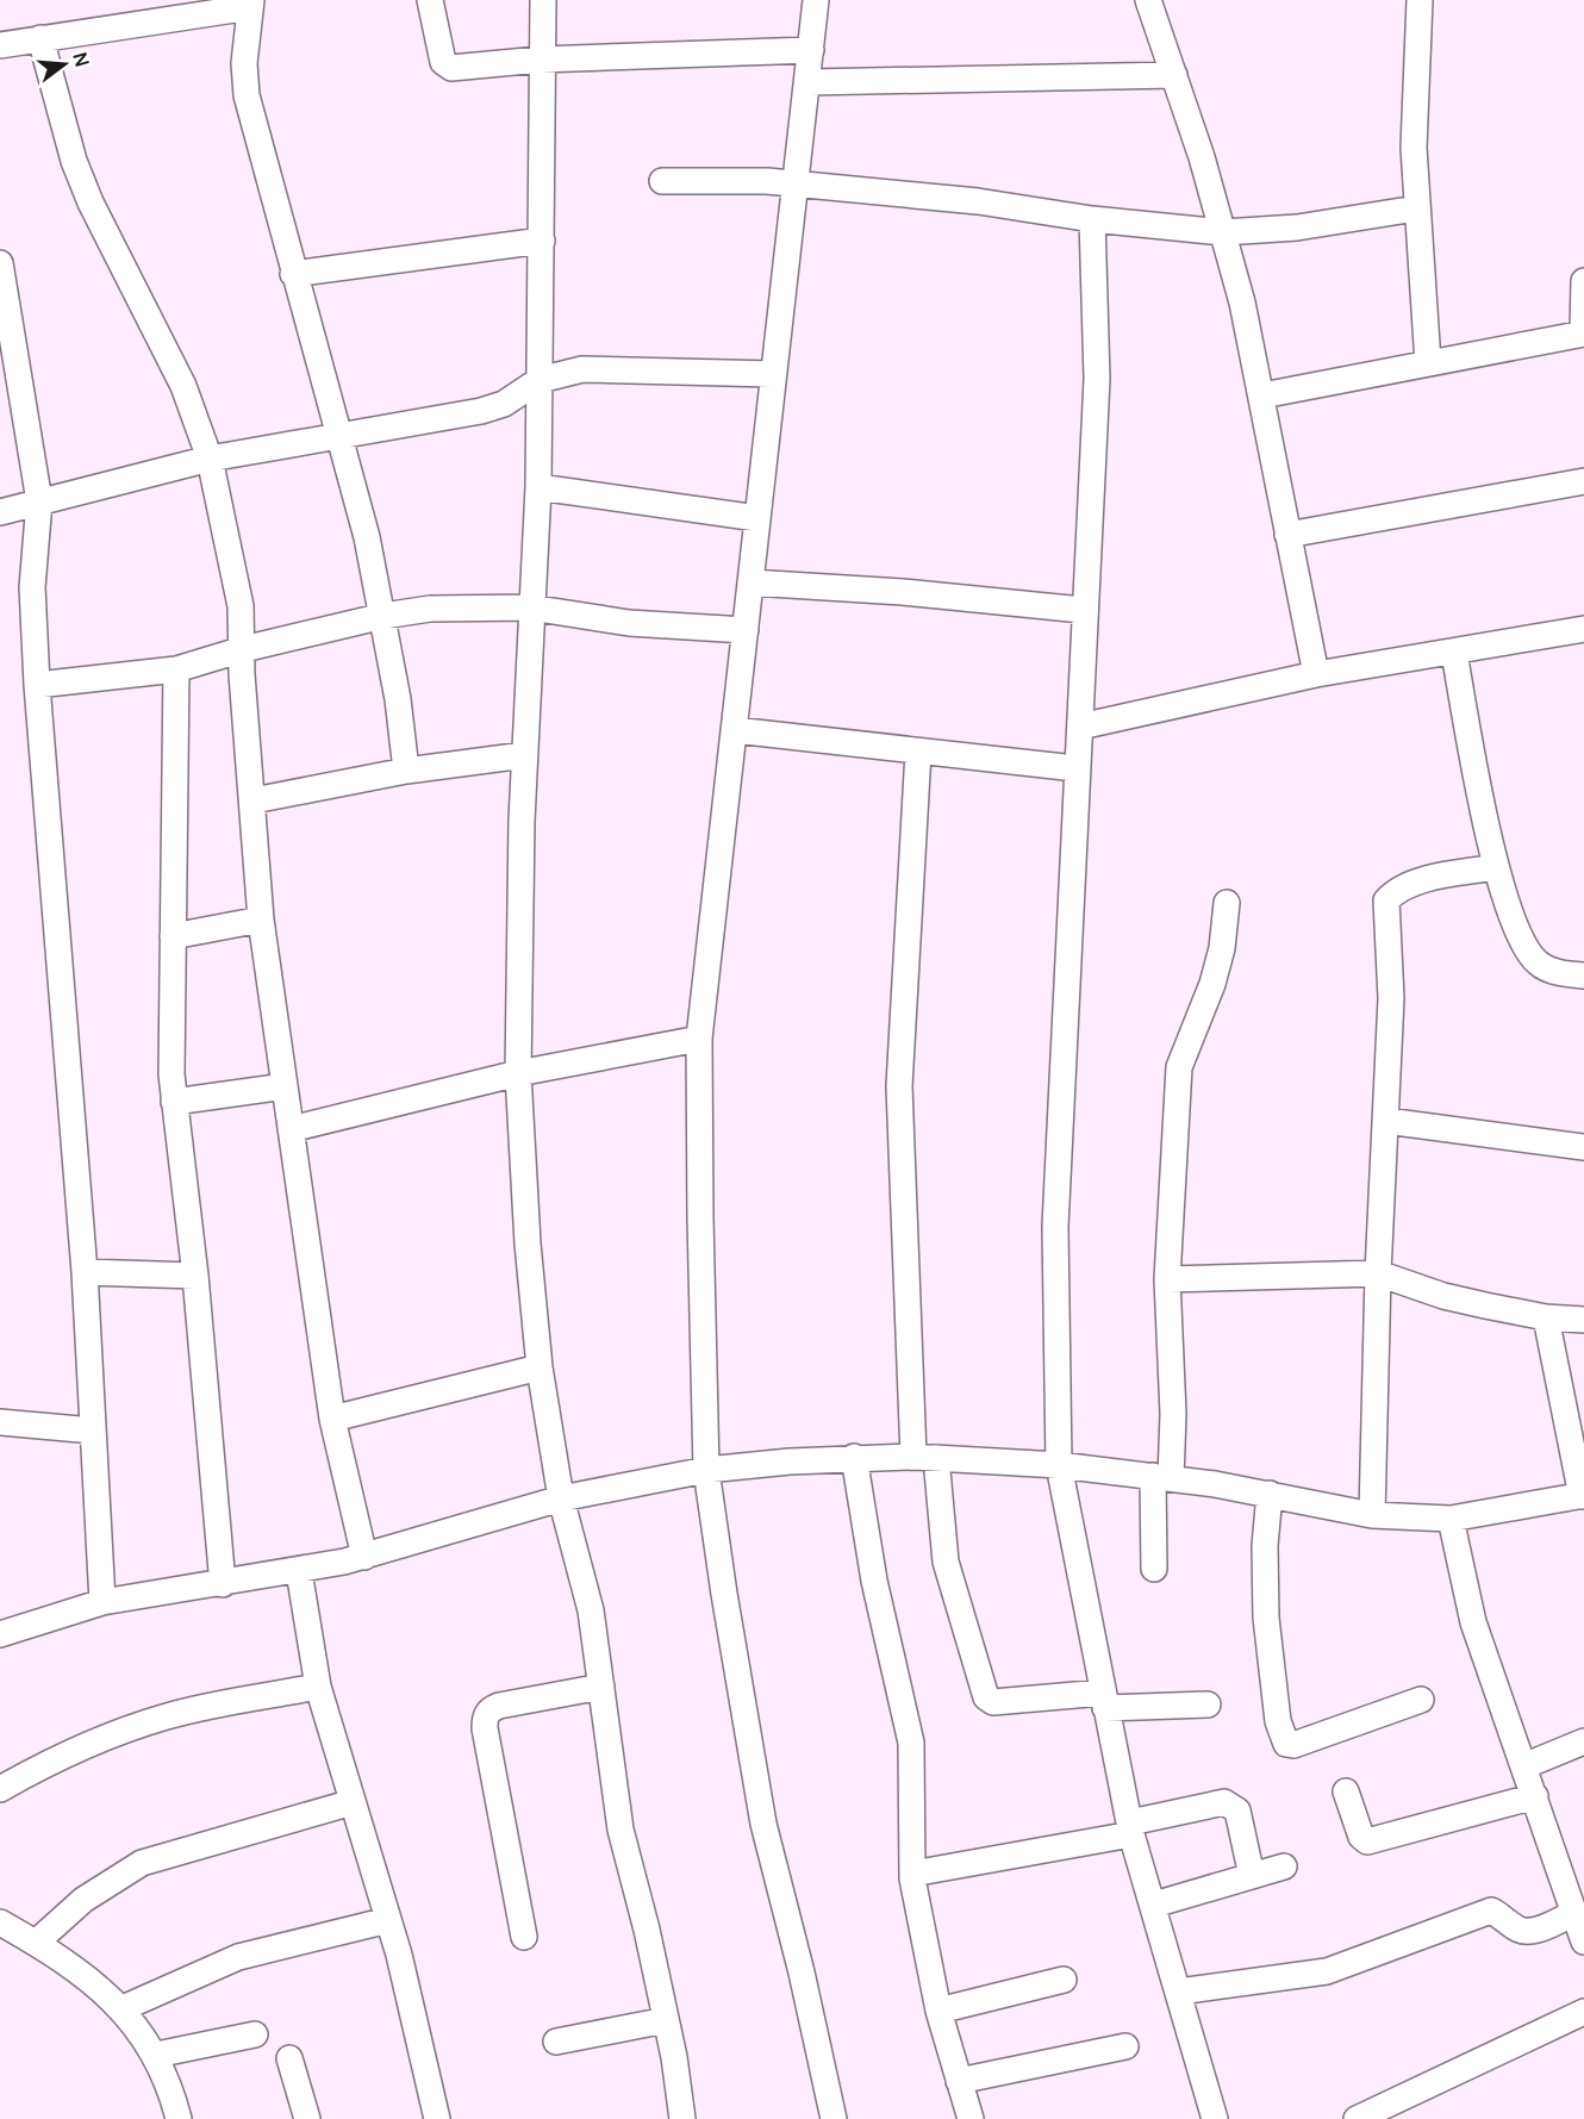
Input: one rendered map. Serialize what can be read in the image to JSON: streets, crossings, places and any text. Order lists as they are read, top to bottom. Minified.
{"north":"right"}
